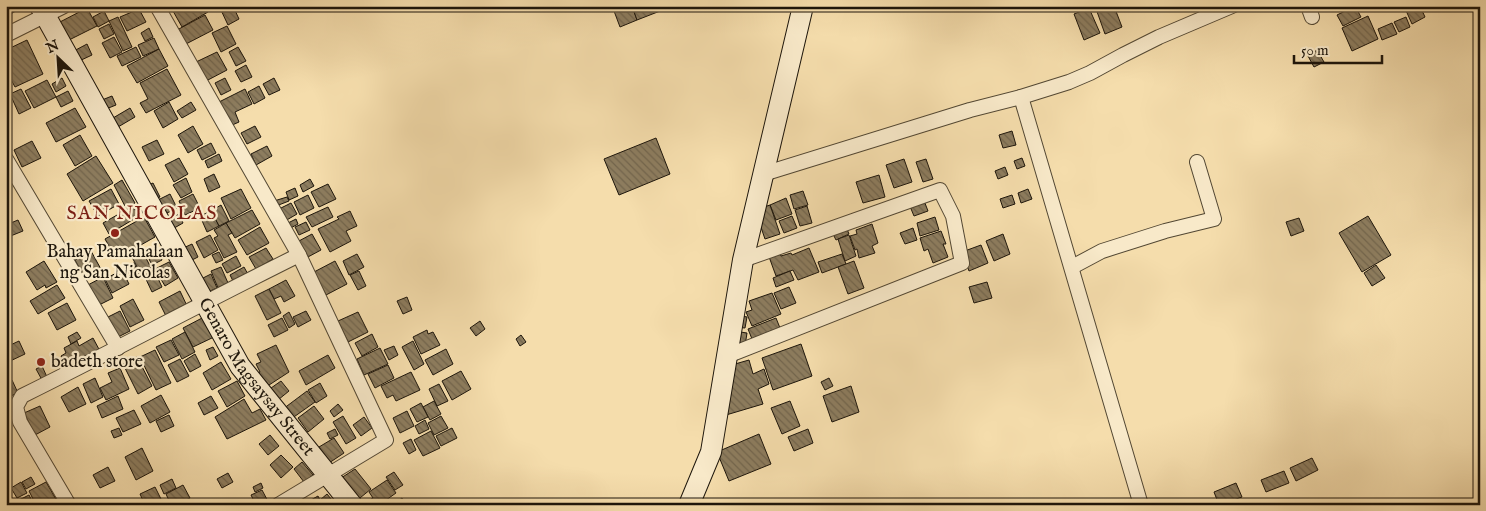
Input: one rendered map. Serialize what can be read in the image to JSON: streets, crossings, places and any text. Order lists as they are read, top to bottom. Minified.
{"streets":{"street":["Genaro Magsaysay Street"]},"districts":["SAN NICOLAS"],"places":["Bahay Pamahalaan ng San Nicolas","badeth store"],"scale_bar":"50 m","north":"top left"}
